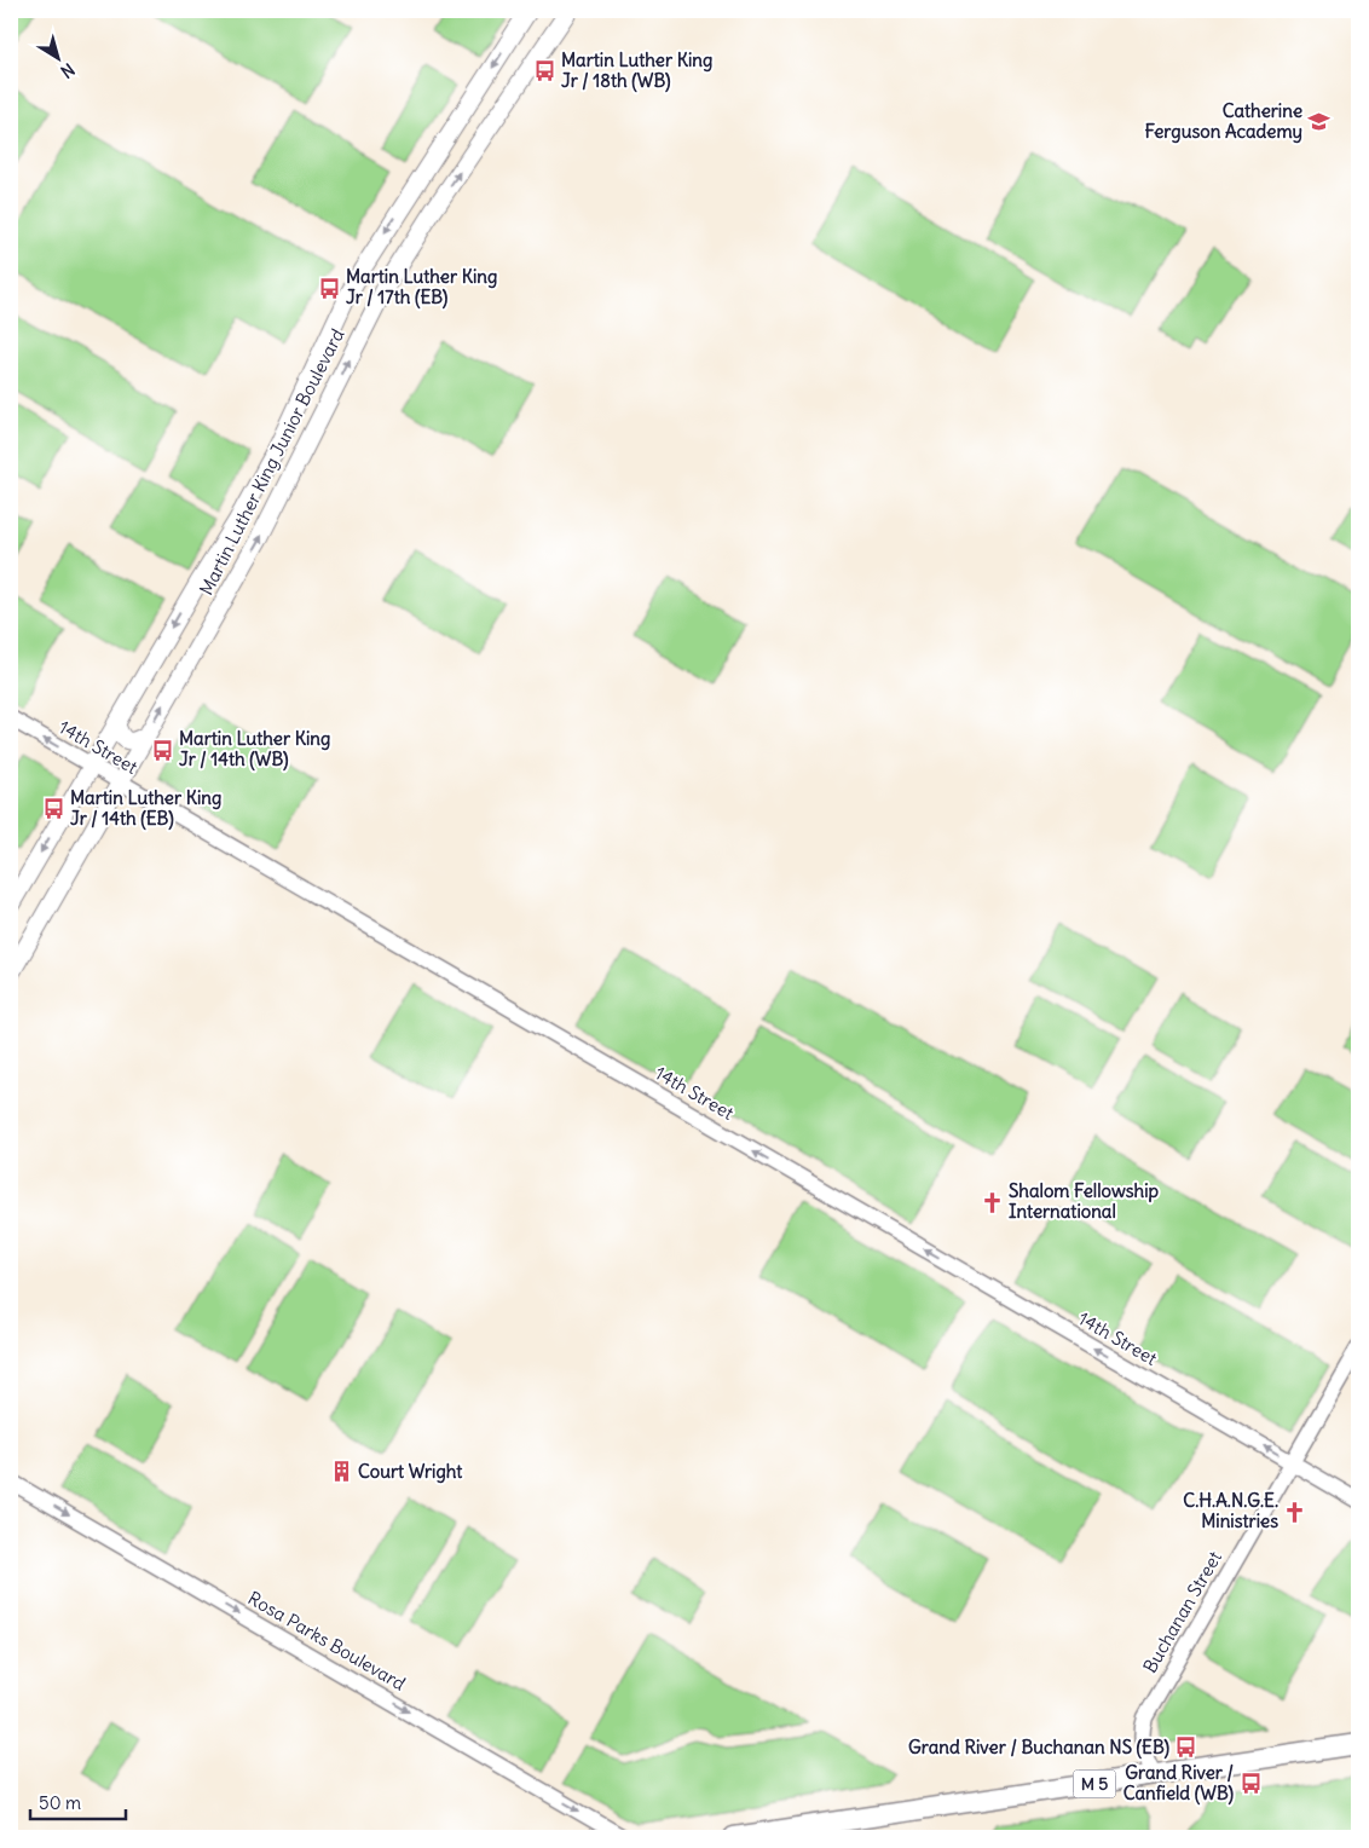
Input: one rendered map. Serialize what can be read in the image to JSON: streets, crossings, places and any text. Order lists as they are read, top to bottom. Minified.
{"streets":{"main road":["Martin Luther King Junior Boulevard","M 5"],"street":["14th Street","Buchanan Street","Rosa Parks Boulevard"]},"crossings":[["Martin Luther King Junior Boulevard","14th Street"],["14th Street","Buchanan Street"],["Buchanan Street","M 5"]],"one_way":["14th Street","Rosa Parks Boulevard"],"places":{"bus stop":["Martin Luther King Jr / 18th (WB)","Martin Luther King Jr / 17th (EB)","Martin Luther King Jr / 14th (WB)","Martin Luther King Jr / 14th (EB)","Grand River / Buchanan NS (EB)","Grand River / Canfield (WB)"],"school or university":["Catherine Ferguson Academy"],"church":["Shalom Fellowship International","C.H.A.N.G.E. Ministries"],"building":["Court Wright"]},"scale_bar":"50 m","north":"bottom right"}
